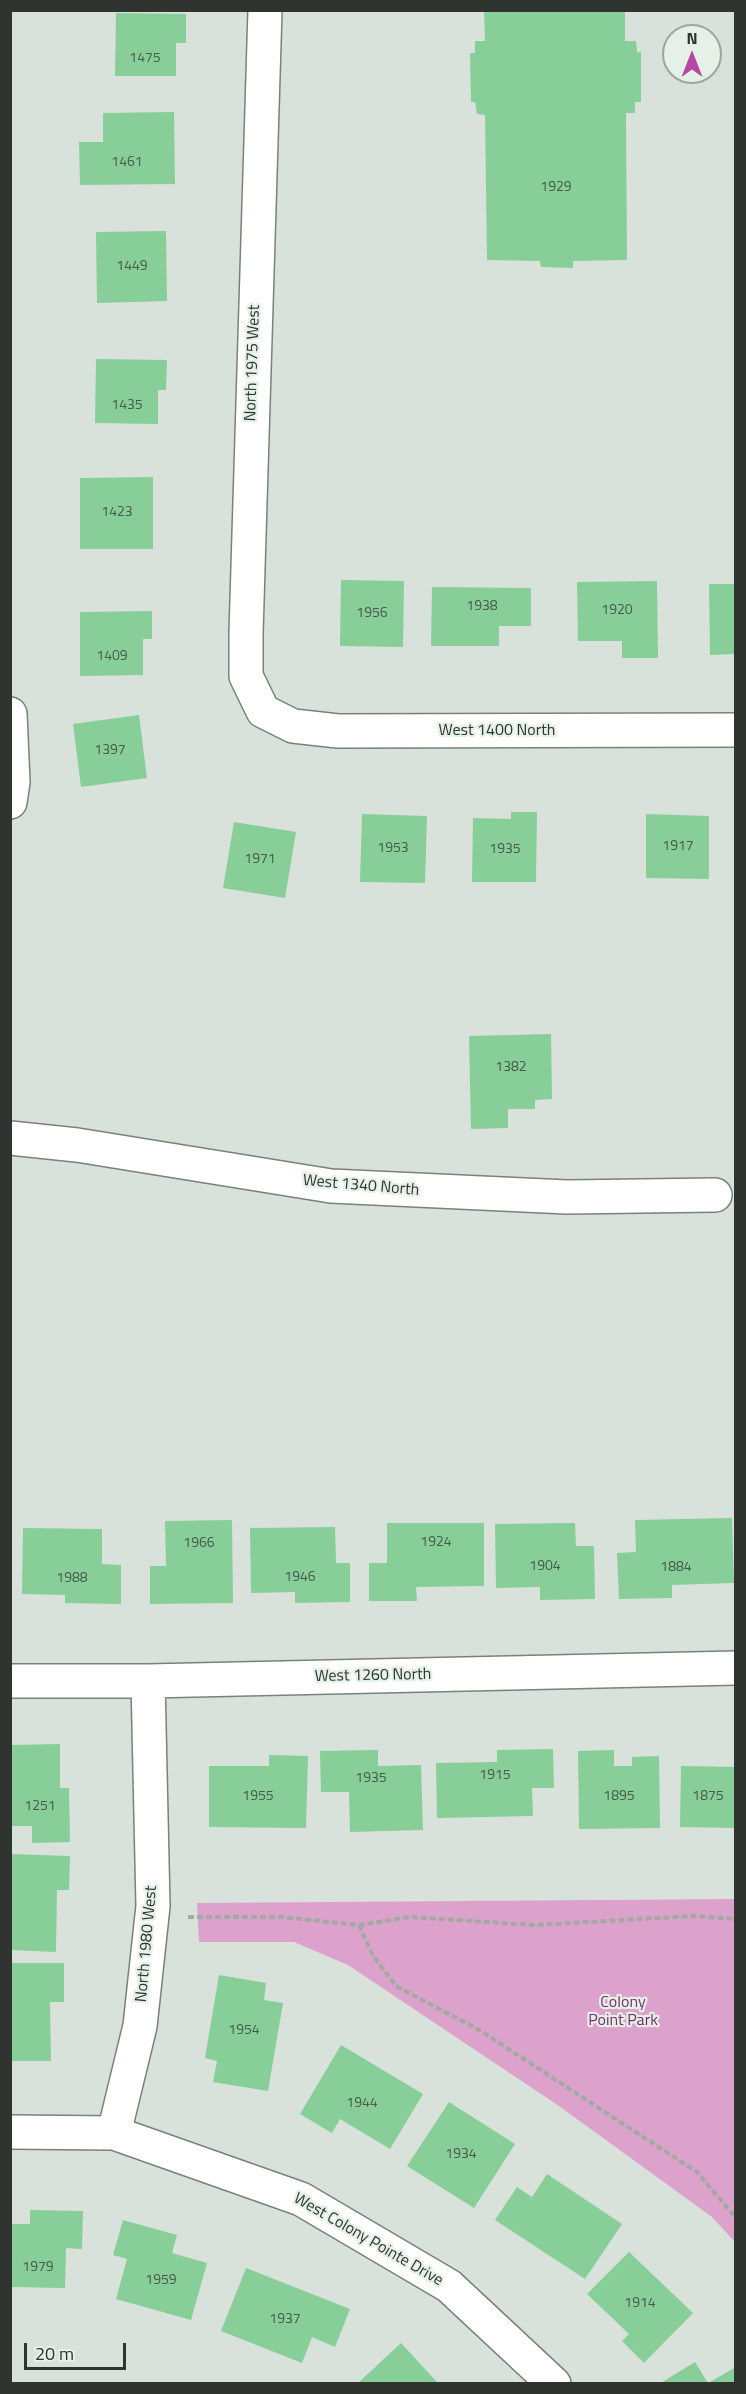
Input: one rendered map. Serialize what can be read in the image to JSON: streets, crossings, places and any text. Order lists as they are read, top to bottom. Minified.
{"streets":{"street":["North 1975 West","West 1400 North","West 1340 North","West 1260 North","North 1980 West","West Colony Pointe Drive"]},"crossings":[["North 1975 West","West 1400 North"],["West 1260 North","North 1980 West"],["North 1980 West","West Colony Pointe Drive"]],"parks":["Colony Point Park"],"house_numbers":["1475","1461","1929","1449","1435","1423","1938","1920","1956","1409","1397","1917","1953","1935","1971","1382","1924","1966","1904","1884","1946","1988","1915","1935","1955","1895","1875","1251","1954","1944","1934","1979","1959","1914","1937"],"scale_bar":"20 m","north":"top"}
